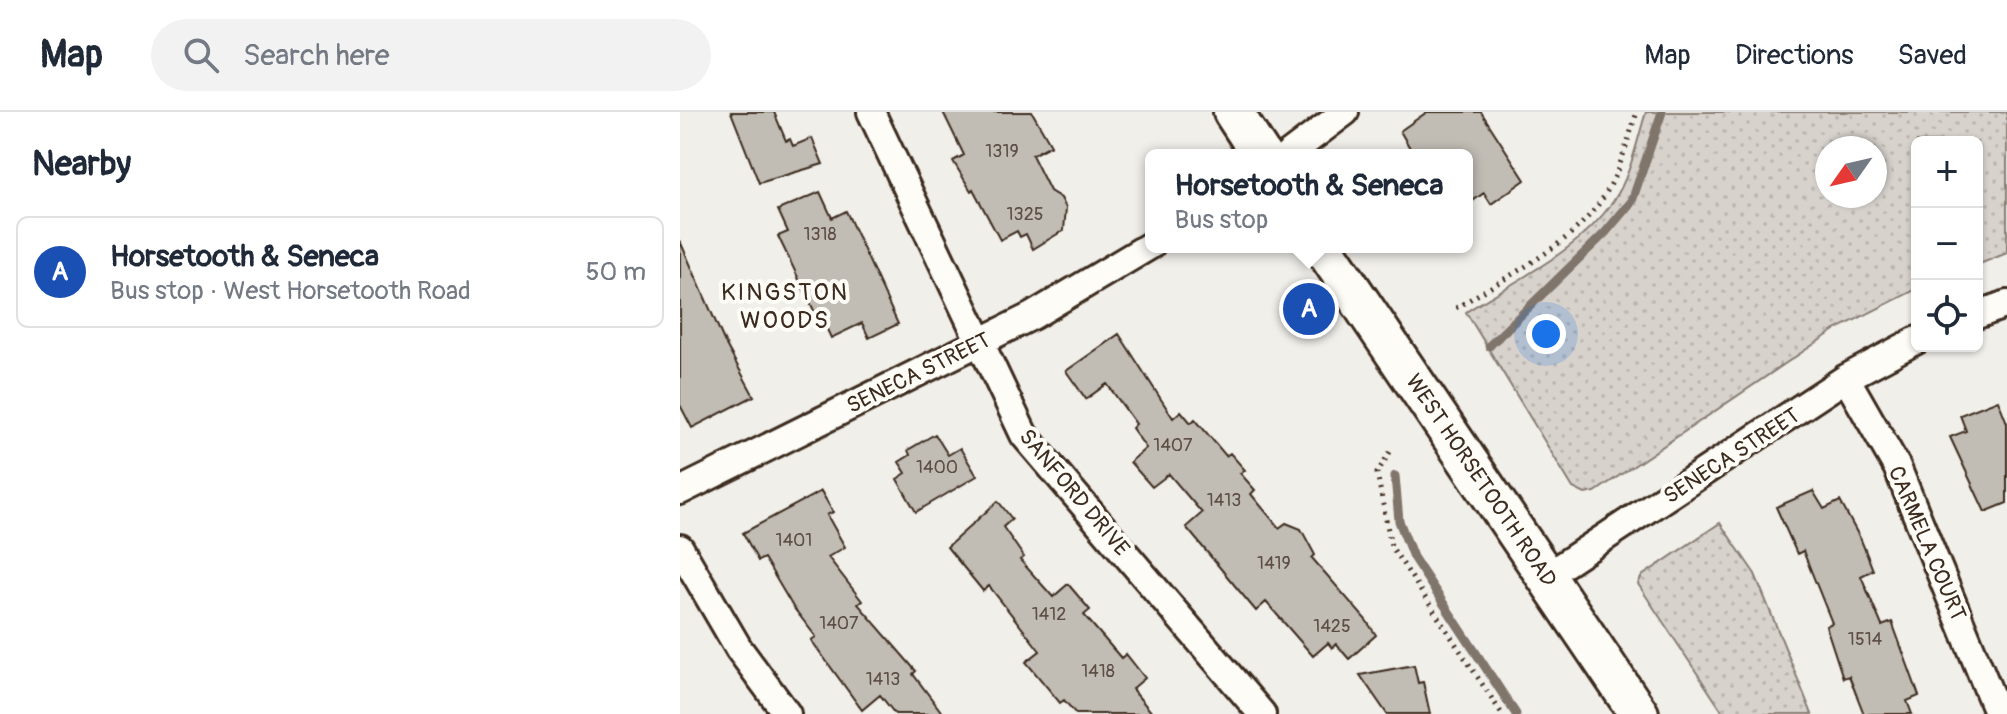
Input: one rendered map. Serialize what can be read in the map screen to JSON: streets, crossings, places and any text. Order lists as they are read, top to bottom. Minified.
{"streets":{"main road":["WEST HORSETOOTH ROAD"],"street":["SENECA STREET","SANFORD DRIVE","CARMELA COURT"]},"crossings":[["SENECA STREET","WEST HORSETOOTH ROAD"],["SENECA STREET","SANFORD DRIVE"],["SENECA STREET","CARMELA COURT"]],"districts":["KINGSTON WOODS"],"house_numbers":["1319","1325","1318","1407","1400","1413","1401","1419","1412","1407","1425","1514","1418","1413"],"north":"bottom left","page":{"header":"Map","search":"Search here","nav":["Map","Directions","Saved"],"heading":"Nearby","map_buttons":["+","−"],"popup":["Horsetooth & Seneca","Bus stop"],"list":[{"mark":"A","name":"Horsetooth & Seneca","note":"Bus stop · West Horsetooth Road","value":"50 m"}],"pins":"A"}}
